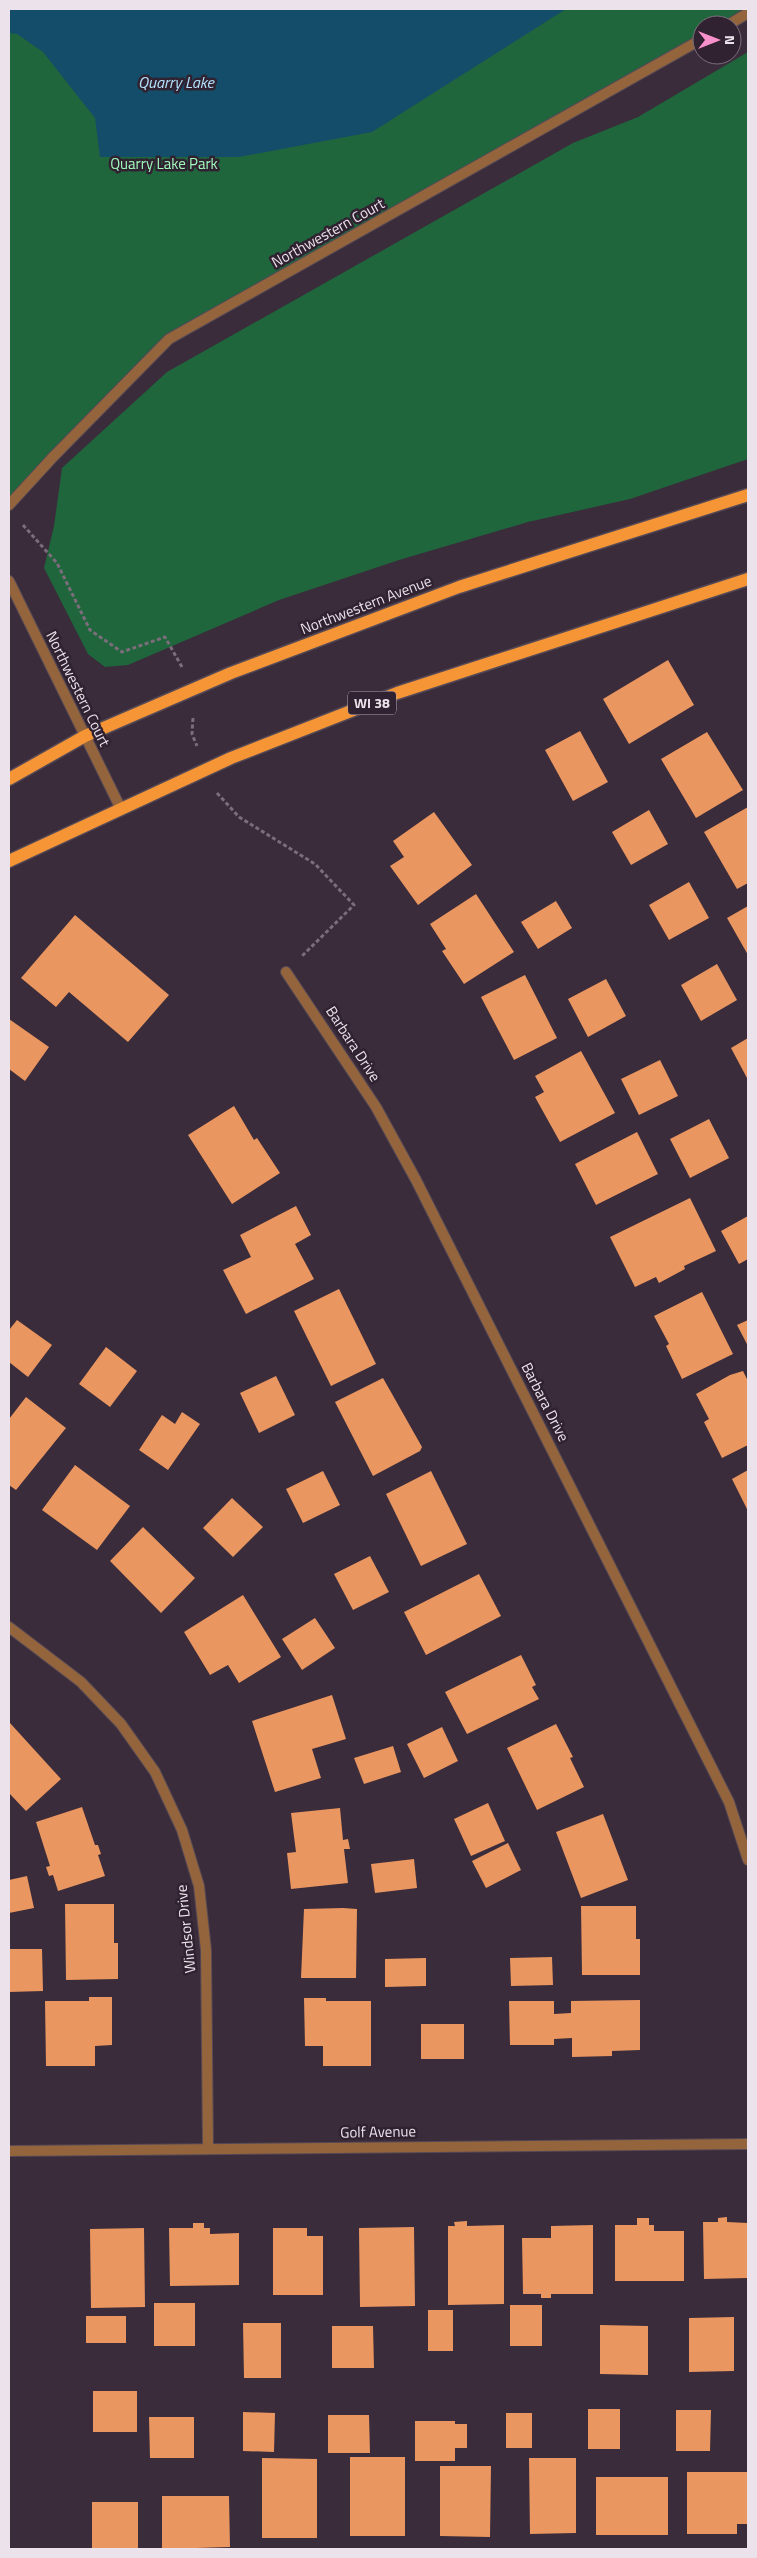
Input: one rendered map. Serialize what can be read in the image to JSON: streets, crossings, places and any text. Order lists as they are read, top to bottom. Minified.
{"streets":{"main road":["Northwestern Avenue","WI 38"],"street":["Northwestern Court","Barbara Drive","Windsor Drive","Golf Avenue"]},"crossings":[["Northwestern Court","Northwestern Avenue"],["Northwestern Court","WI 38"],["Windsor Drive","Golf Avenue"]],"water":["Quarry Lake"],"parks":["Quarry Lake Park"],"north":"right"}
